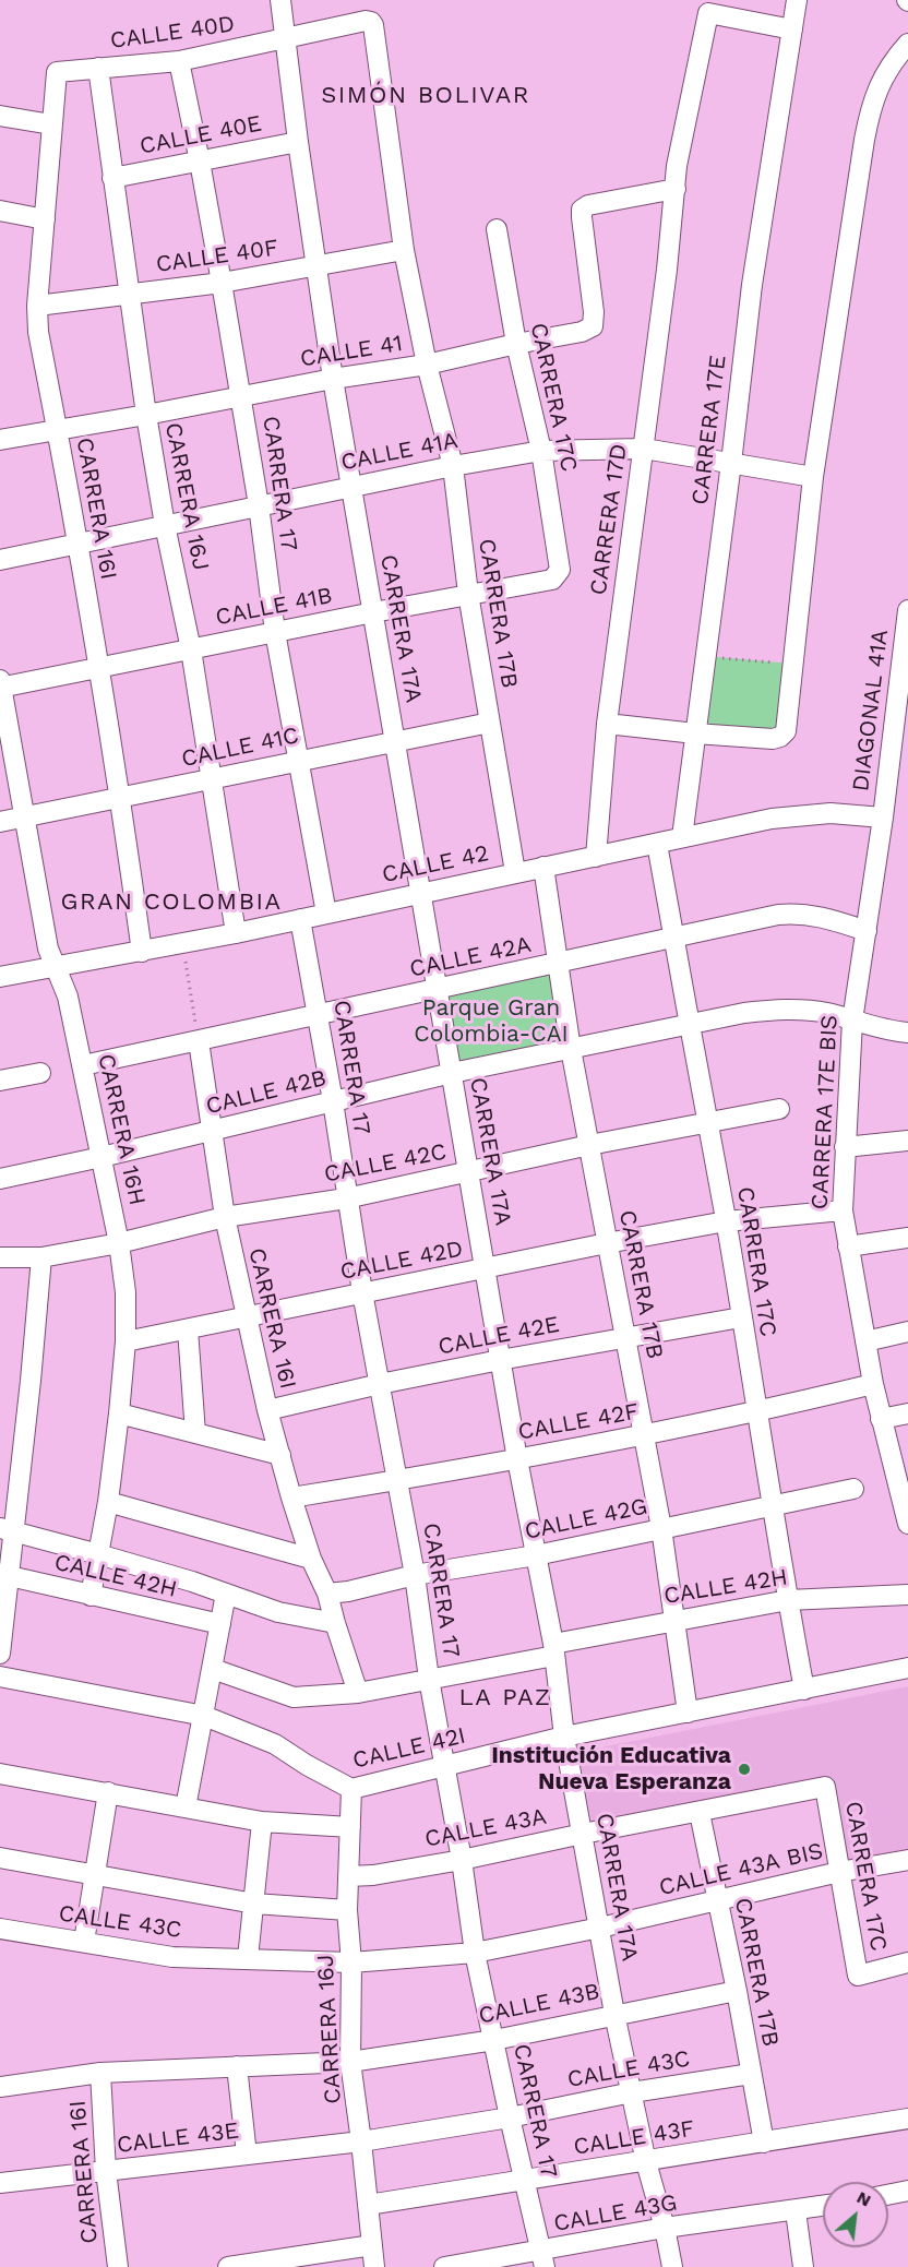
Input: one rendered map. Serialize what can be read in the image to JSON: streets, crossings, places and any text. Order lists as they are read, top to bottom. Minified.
{"streets":{"street":["CALLE 40D","CALLE 40E","CALLE 40F","CALLE 41","CARRERA 17C","CARRERA 17E","CALLE 41A","CARRERA 17","CARRERA 16J","CARRERA 16I","CARRERA 17D","CALLE 41B","CARRERA 17B","CARRERA 17A","DIAGONAL 41A","CALLE 41C","CALLE 42","CALLE 42A","CALLE 42B","CARRERA 17E BIS","CARRERA 16H","CALLE 42C","CALLE 42D","CALLE 42E","CALLE 42F","CALLE 42G","CALLE 42H","CALLE 42I","CALLE 43A","CALLE 43A BIS","CALLE 43C","CALLE 43B","CALLE 43E","CALLE 43F","CALLE 43G"]},"crossings":[["CALLE 40D","CARRERA 17"],["CALLE 40D","CARRERA 16J"],["CALLE 40D","CARRERA 16I"],["CALLE 40D","CARRERA 17B"],["CALLE 40D","CARRERA 17A"],["CALLE 40E","CARRERA 17"],["CALLE 40E","CARRERA 16J"],["CALLE 40E","CARRERA 17A"],["CALLE 40F","CARRERA 17"],["CALLE 40F","CARRERA 16J"],["CALLE 40F","CARRERA 16I"],["CALLE 40F","CARRERA 17B"],["CALLE 40F","CARRERA 17A"],["CALLE 41","CARRERA 17C"],["CALLE 41","CARRERA 17"],["CALLE 41","CARRERA 16J"],["CALLE 41","CARRERA 16I"],["CALLE 41","CARRERA 17D"],["CALLE 41","CARRERA 17B"],["CALLE 41","CARRERA 17A"],["CARRERA 17C","CALLE 41A"],["CARRERA 17C","CALLE 41B"],["CARRERA 17C","CALLE 42"],["CARRERA 17C","CALLE 42A"],["CARRERA 17C","CALLE 42B"],["CARRERA 17C","CALLE 42C"],["CARRERA 17C","CALLE 42D"],["CARRERA 17C","CALLE 42E"],["CARRERA 17C","CALLE 42F"],["CARRERA 17C","CALLE 42G"],["CARRERA 17C","CALLE 42H"],["CARRERA 17C","CALLE 42I"],["CARRERA 17C","CALLE 43A"],["CARRERA 17C","CALLE 43A BIS"],["CARRERA 17E","CALLE 41A"],["CARRERA 17E","CALLE 42"],["CALLE 41A","CARRERA 17"],["CALLE 41A","CARRERA 16J"],["CALLE 41A","CARRERA 16I"],["CALLE 41A","CARRERA 17D"],["CALLE 41A","CARRERA 17B"],["CALLE 41A","CARRERA 17A"],["CARRERA 17","CALLE 41B"],["CARRERA 17","CALLE 41C"],["CARRERA 17","CALLE 42"],["CARRERA 17","CALLE 42A"],["CARRERA 17","CALLE 42B"],["CARRERA 17","CALLE 42C"],["CARRERA 17","CALLE 42D"],["CARRERA 17","CALLE 42E"],["CARRERA 17","CALLE 42F"],["CARRERA 17","CALLE 42G"],["CARRERA 17","CALLE 42H"],["CARRERA 17","CALLE 42I"],["CARRERA 17","CALLE 43A"],["CARRERA 17","CALLE 43A BIS"],["CARRERA 17","CALLE 43C"],["CARRERA 17","CALLE 43B"],["CARRERA 17","CALLE 43F"],["CARRERA 17","CALLE 43G"],["CARRERA 16J","CALLE 41B"],["CARRERA 16J","CALLE 41C"],["CARRERA 16J","CALLE 42"],["CARRERA 16J","CALLE 42I"],["CARRERA 16J","CALLE 43A"],["CARRERA 16J","CALLE 43A BIS"],["CARRERA 16J","CALLE 43C"],["CARRERA 16J","CALLE 43B"],["CARRERA 16J","CALLE 43E"],["CARRERA 16J","CALLE 43F"],["CARRERA 16I","CALLE 41B"],["CARRERA 16I","CALLE 41C"],["CARRERA 16I","CALLE 42"],["CARRERA 16I","CALLE 42A"],["CARRERA 16I","CALLE 42B"],["CARRERA 16I","CALLE 42C"],["CARRERA 16I","CALLE 42D"],["CARRERA 16I","CALLE 42E"],["CARRERA 16I","CALLE 42F"],["CARRERA 16I","CALLE 42G"],["CARRERA 16I","CALLE 42H"],["CARRERA 16I","CALLE 43E"],["CARRERA 17D","CALLE 42"],["CALLE 41B","CARRERA 17B"],["CALLE 41B","CARRERA 17A"],["CALLE 41B","CARRERA 16H"],["CARRERA 17B","CALLE 41C"],["CARRERA 17B","CALLE 42"],["CARRERA 17B","CALLE 42A"],["CARRERA 17B","CALLE 42B"],["CARRERA 17B","CALLE 42C"],["CARRERA 17B","CALLE 42D"],["CARRERA 17B","CALLE 42E"],["CARRERA 17B","CALLE 42F"],["CARRERA 17B","CALLE 42G"],["CARRERA 17B","CALLE 42H"],["CARRERA 17B","CALLE 42I"],["CARRERA 17B","CALLE 43A"],["CARRERA 17B","CALLE 43A BIS"],["CARRERA 17B","CALLE 43C"],["CARRERA 17B","CALLE 43B"],["CARRERA 17B","CALLE 43F"],["CARRERA 17A","CALLE 41C"],["CARRERA 17A","CALLE 42"],["CARRERA 17A","CALLE 42A"],["CARRERA 17A","CALLE 42B"],["CARRERA 17A","CALLE 42C"],["CARRERA 17A","CALLE 42D"],["CARRERA 17A","CALLE 42E"],["CARRERA 17A","CALLE 42F"],["CARRERA 17A","CALLE 42G"],["CARRERA 17A","CALLE 42H"],["CARRERA 17A","CALLE 42I"],["CARRERA 17A","CALLE 43A"],["CARRERA 17A","CALLE 43A BIS"],["CARRERA 17A","CALLE 43C"],["CARRERA 17A","CALLE 43B"],["CARRERA 17A","CALLE 43F"],["CARRERA 17A","CALLE 43G"],["DIAGONAL 41A","CALLE 42"],["DIAGONAL 41A","CARRERA 17E BIS"],["CALLE 41C","CARRERA 16H"],["CALLE 42","CARRERA 17E BIS"],["CALLE 42","CARRERA 16H"],["CALLE 42A","CARRERA 17E BIS"],["CALLE 42A","CARRERA 16H"],["CALLE 42B","CARRERA 17E BIS"],["CALLE 42B","CARRERA 16H"],["CARRERA 17E BIS","CALLE 42D"],["CARRERA 17E BIS","CALLE 42F"],["CARRERA 16H","CALLE 42C"],["CARRERA 16H","CALLE 42D"],["CARRERA 16H","CALLE 42H"],["CALLE 43A BIS","CALLE 43C"],["CALLE 43C","CALLE 43E"]],"districts":["SIMÓN BOLIVAR","GRAN COLOMBIA","LA PAZ"],"parks":["Parque Gran Colombia-CAI"],"places":["Institución Educativa Nueva Esperanza"],"north":"top right"}
